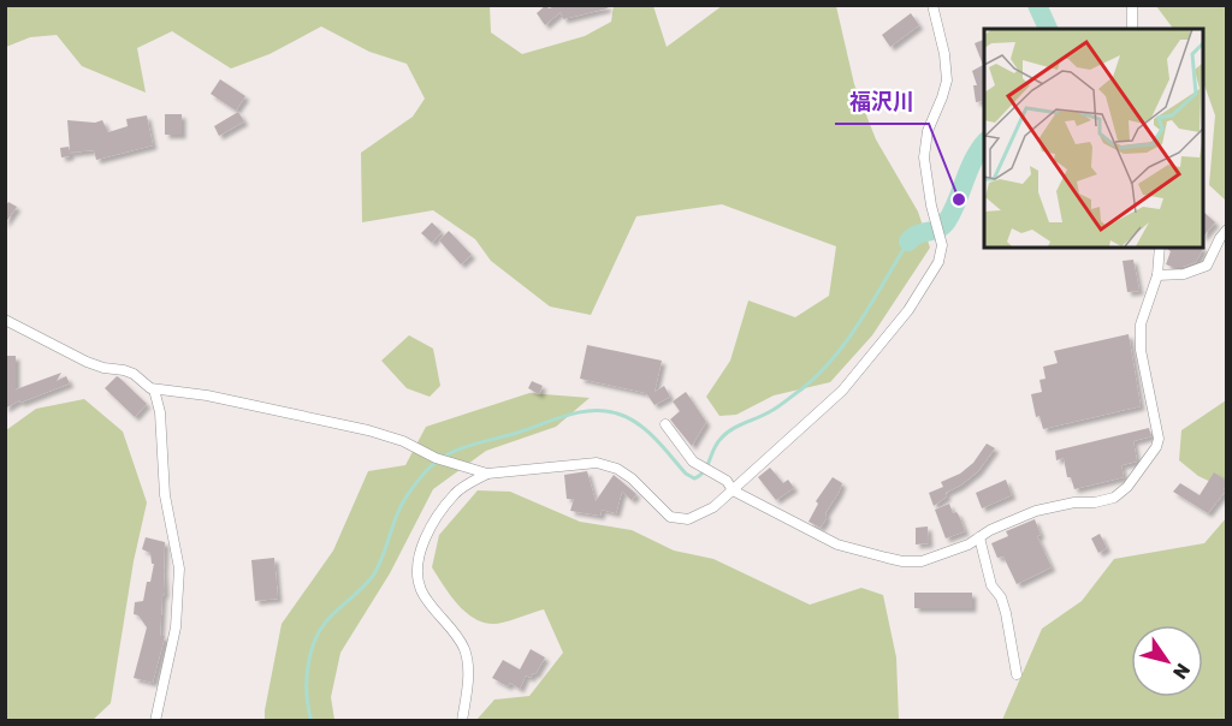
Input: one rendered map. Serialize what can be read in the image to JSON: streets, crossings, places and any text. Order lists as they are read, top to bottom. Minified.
{"places":["福沢川"],"north":"bottom right"}
